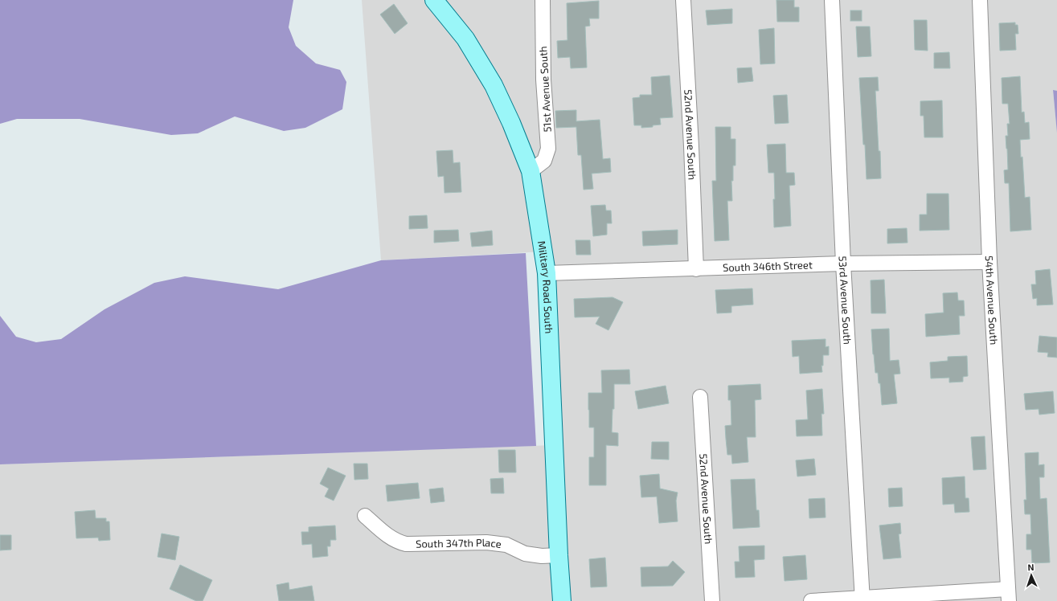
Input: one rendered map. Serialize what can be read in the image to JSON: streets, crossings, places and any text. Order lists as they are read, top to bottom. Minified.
{"streets":{"main road":["Military Road South"],"street":["51st Avenue South","52nd Avenue South","South 346th Street","53rd Avenue South","54th Avenue South","South 347th Place"]},"crossings":[["51st Avenue South","Military Road South"],["52nd Avenue South","South 346th Street"],["South 346th Street","Military Road South"],["South 346th Street","53rd Avenue South"],["South 346th Street","54th Avenue South"],["Military Road South","South 347th Place"]],"north":"top"}
